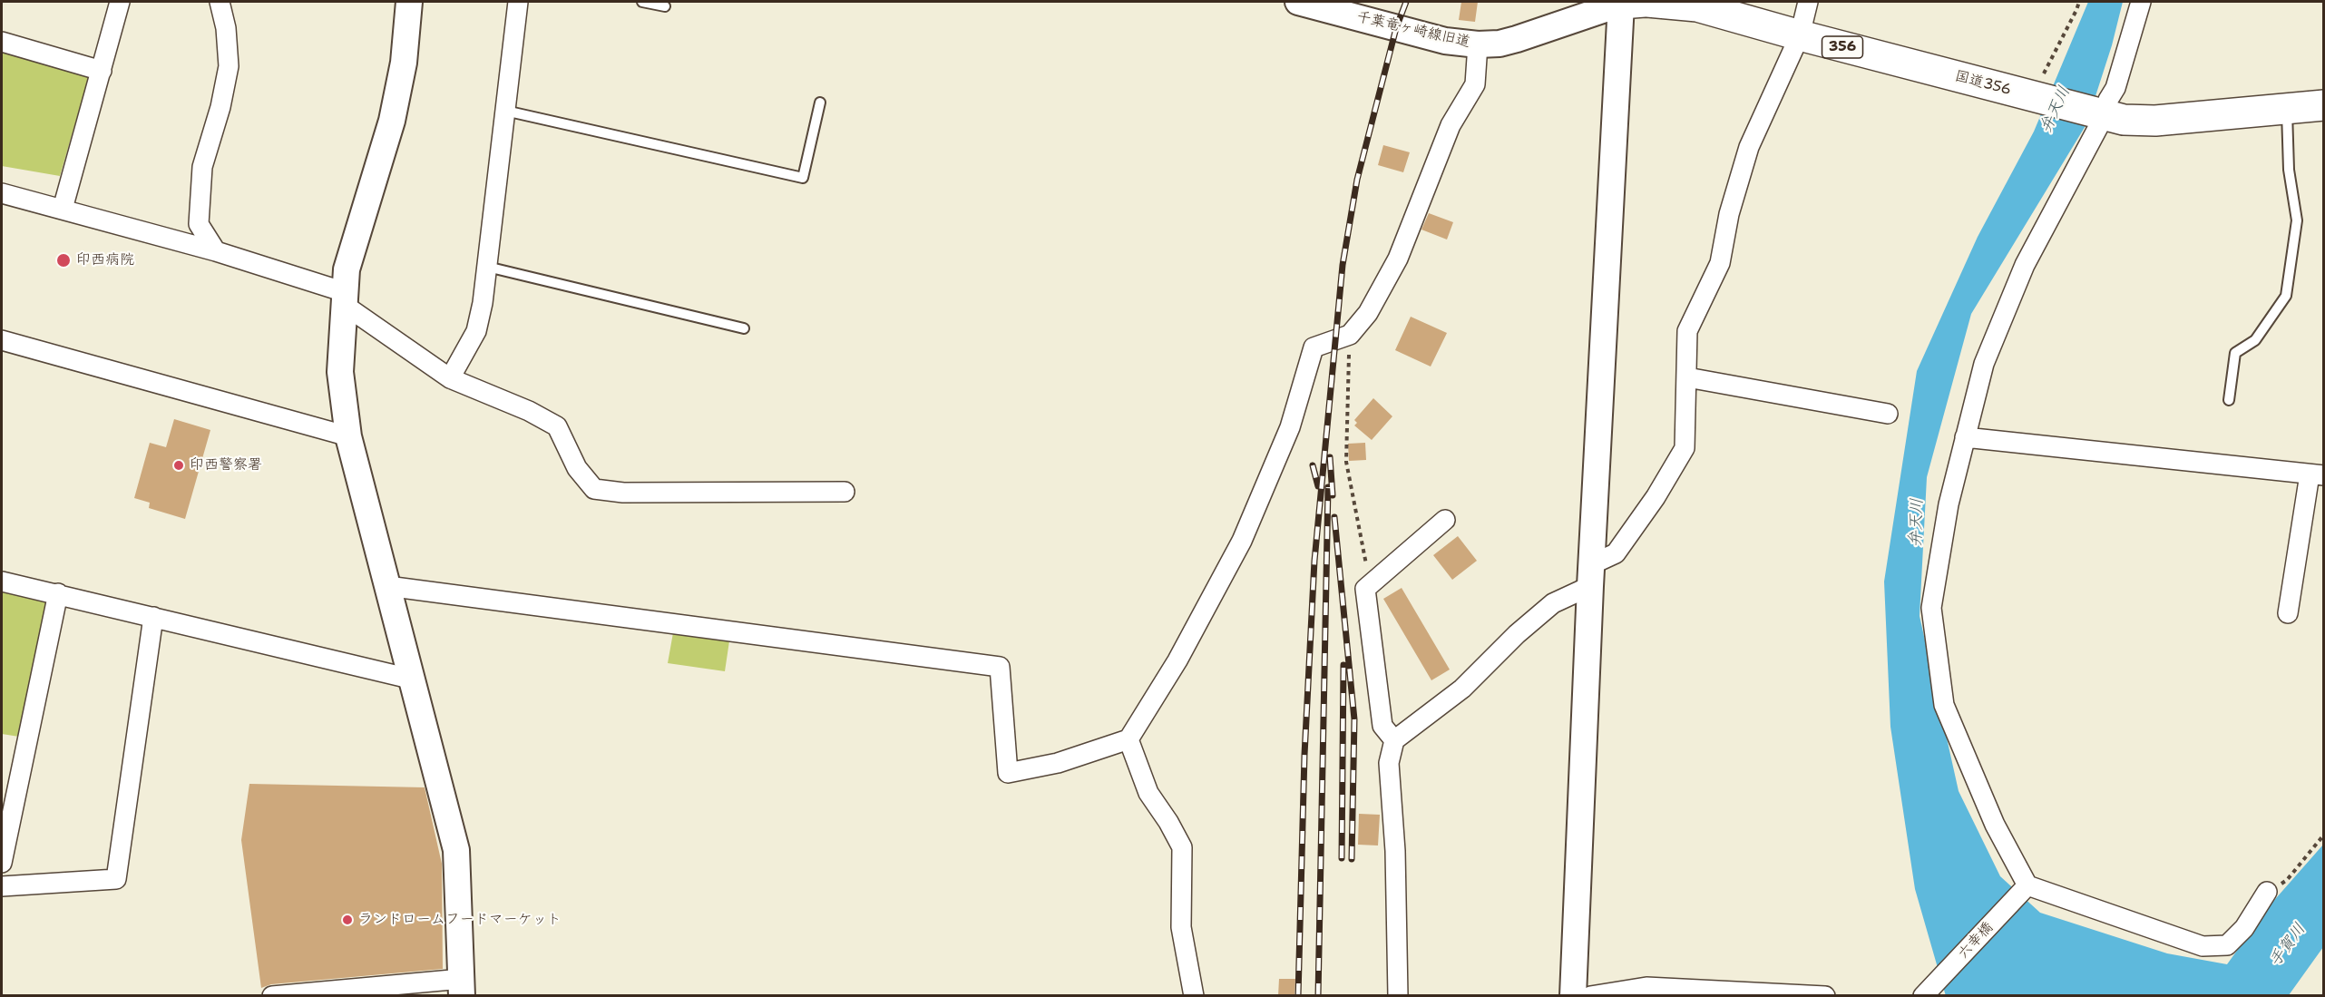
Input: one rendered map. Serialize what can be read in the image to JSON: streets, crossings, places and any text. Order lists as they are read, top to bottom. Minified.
{"streets":{"highway":["356","国道356"],"street":["千葉竜ヶ崎線旧道","六幸橋"]},"crossings":[["千葉竜ヶ崎線旧道","国道356"]],"water":["弁天川","手賀川"],"places":["印西病院","印西警察署","ランドロームフードマーケット"]}
